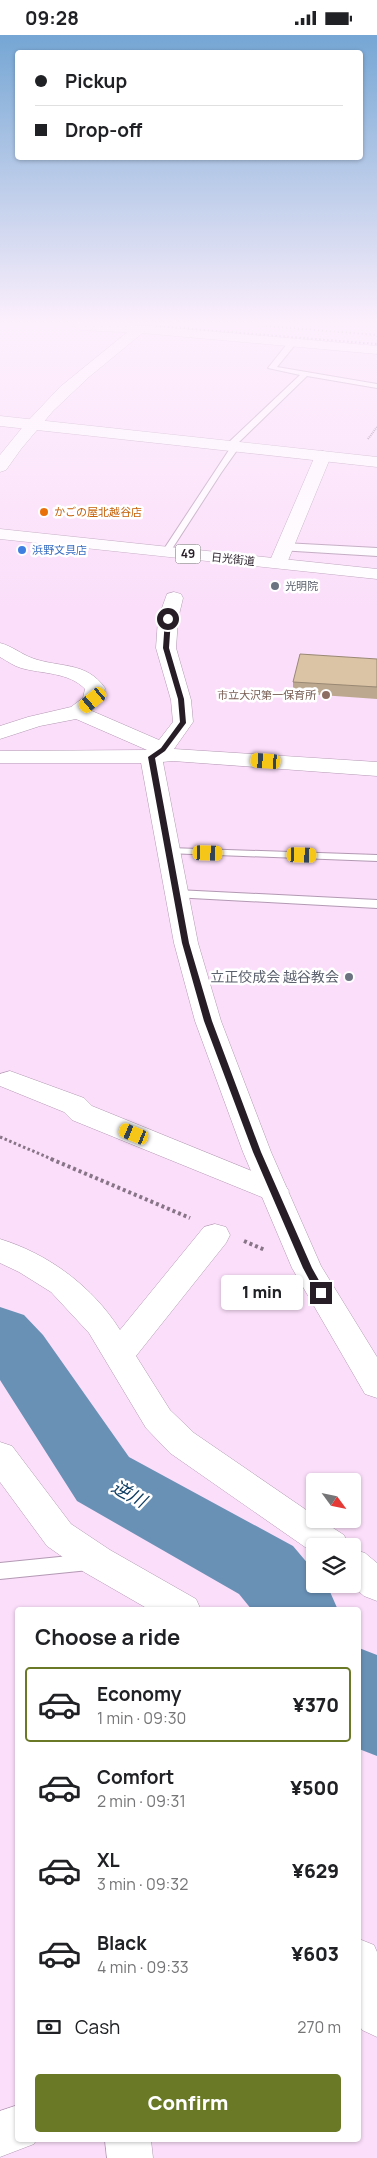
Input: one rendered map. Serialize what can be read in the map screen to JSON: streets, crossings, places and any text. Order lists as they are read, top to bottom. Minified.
{"streets":{"street":["49","日光街道"]},"water":["逆川"],"places":["かごの屋北越谷店","浜野文具店","光明院","市立大沢第一保育所","立正佼成会 越谷教会"],"north":"bottom right","page":{"status":"09:28","banner":["Pickup","Drop-off"],"bubble":"1 min","heading":"Choose a ride","list":[{"name":"Economy","note":"1 min · 09:30","value":"¥370"},{"name":"Comfort","note":"2 min · 09:31","value":"¥500"},{"name":"XL","note":"3 min · 09:32","value":"¥629"},{"name":"Black","note":"4 min · 09:33","value":"¥603"}],"pay":["Cash","270 m"],"buttons":"Confirm"}}
